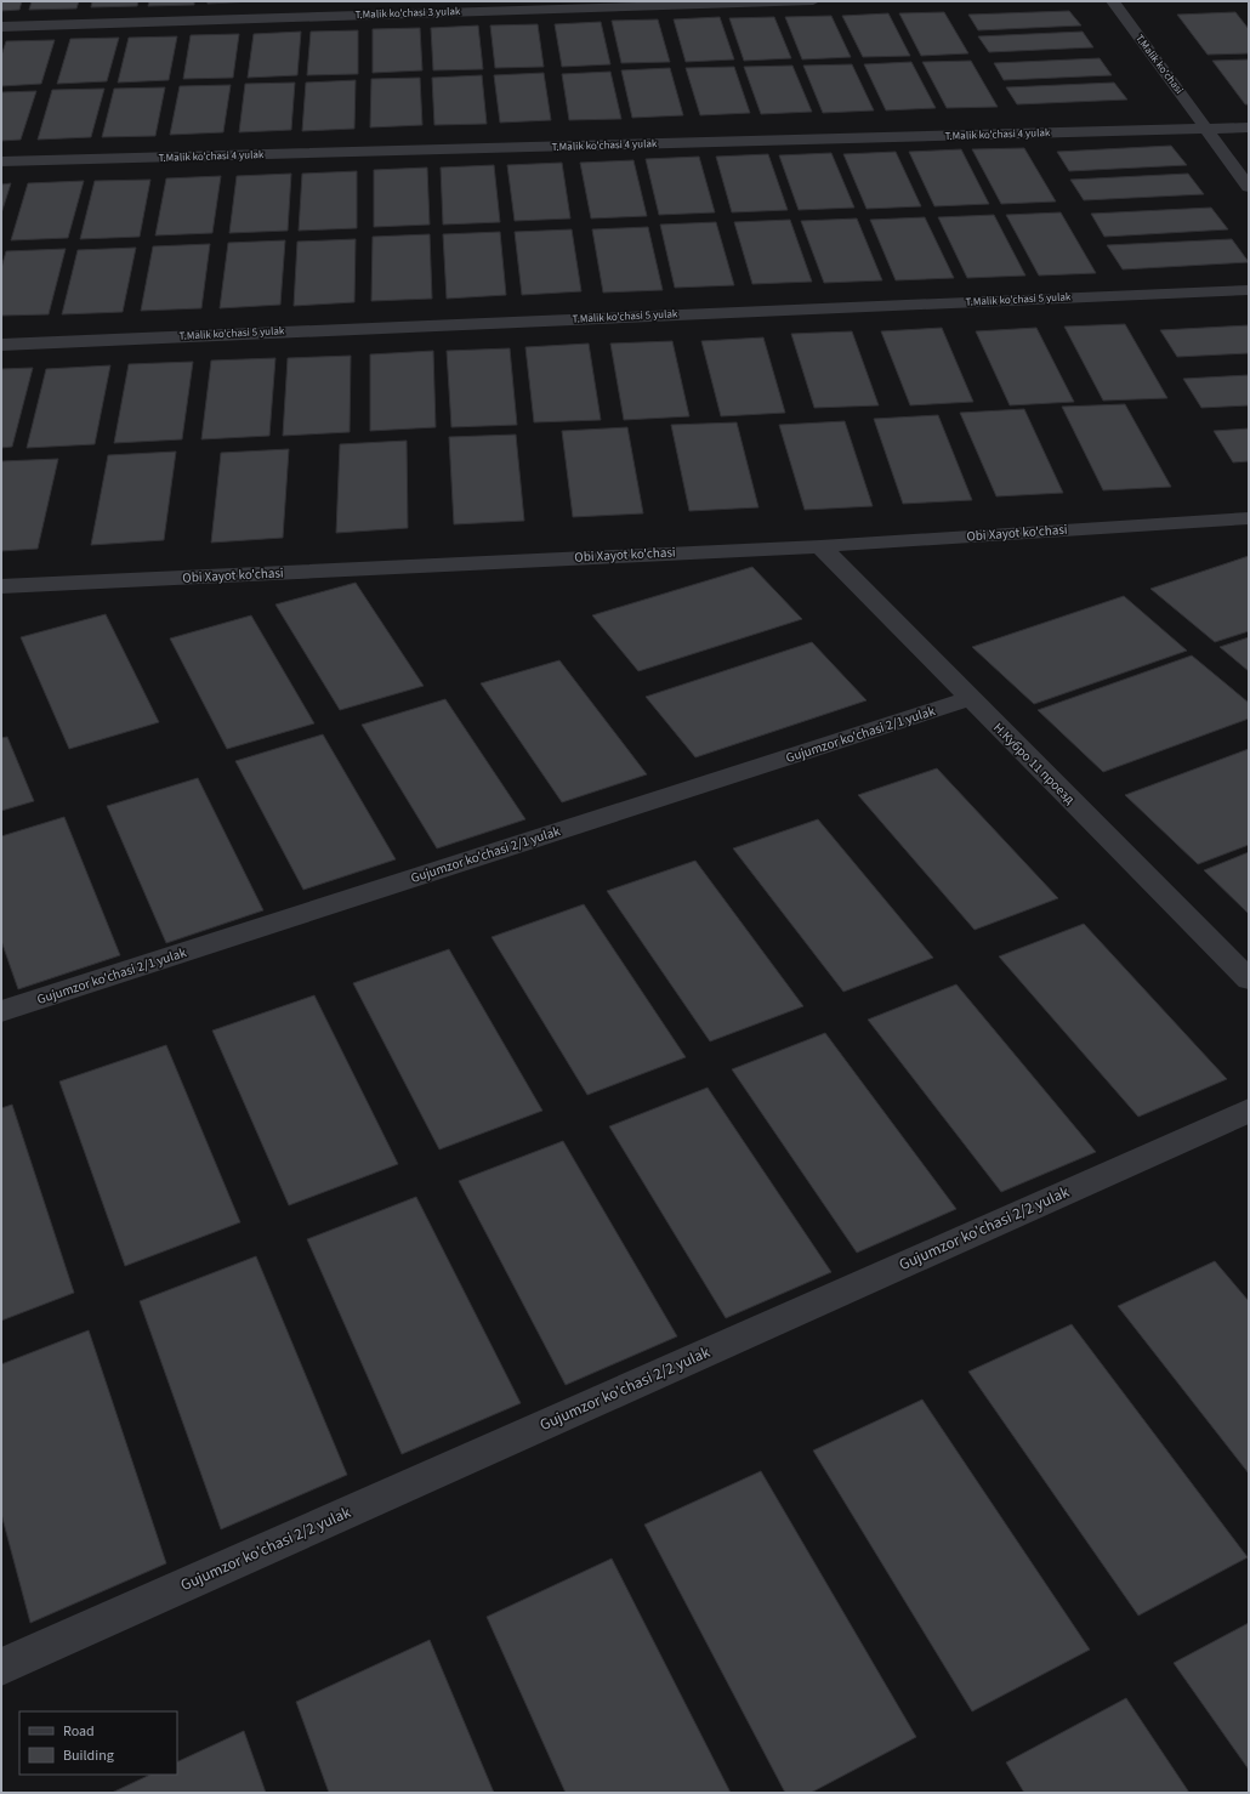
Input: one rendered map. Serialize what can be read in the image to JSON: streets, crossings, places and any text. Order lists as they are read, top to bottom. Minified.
{"streets":{"street":["T.Malik ko'chasi 3 yulak","T.Malik ko'chasi","T.Malik ko'chasi 4 yulak","T.Malik ko'chasi 5 yulak","Obi Xayot ko'chasi","Gujumzor ko'chasi 2/1 yulak","Н.Кубро 11 проезд","Gujumzor ko'chasi 2/2 yulak"]},"crossings":[["T.Malik ko'chasi","T.Malik ko'chasi 4 yulak"],["Obi Xayot ko'chasi","Н.Кубро 11 проезд"],["Gujumzor ko'chasi 2/1 yulak","Н.Кубро 11 проезд"]],"legend":["Road","Building"]}
